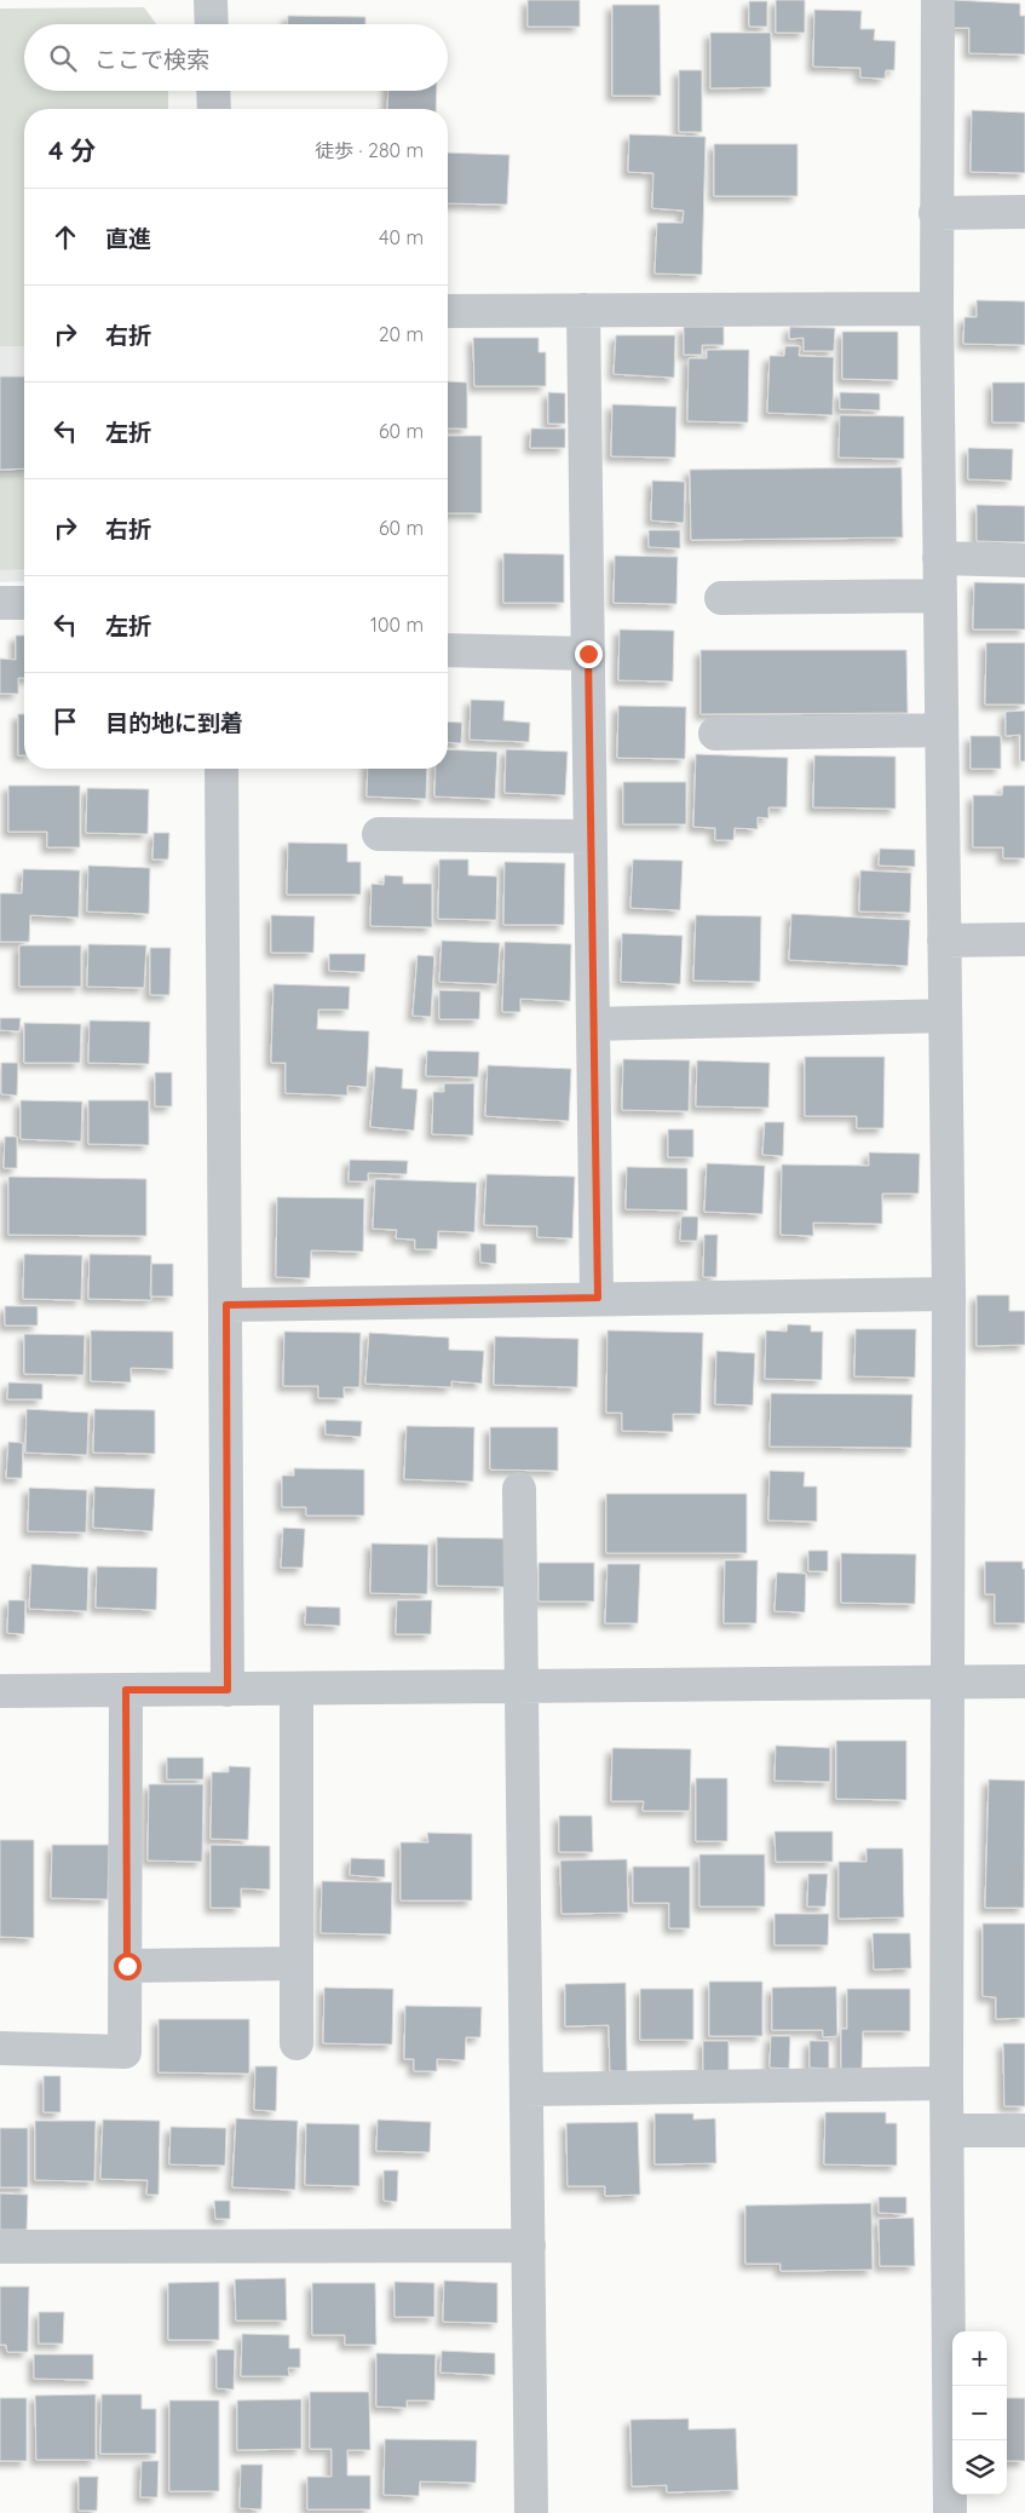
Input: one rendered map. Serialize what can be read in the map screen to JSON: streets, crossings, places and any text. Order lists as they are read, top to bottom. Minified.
{"page":{"search":"ここで検索","heading":["4 分","徒歩 · 280 m"],"list":[["直進","40 m"],["右折","20 m"],["左折","60 m"],["右折","60 m"],["左折","100 m"],"目的地に到着"],"map_buttons":["+","−"]}}
